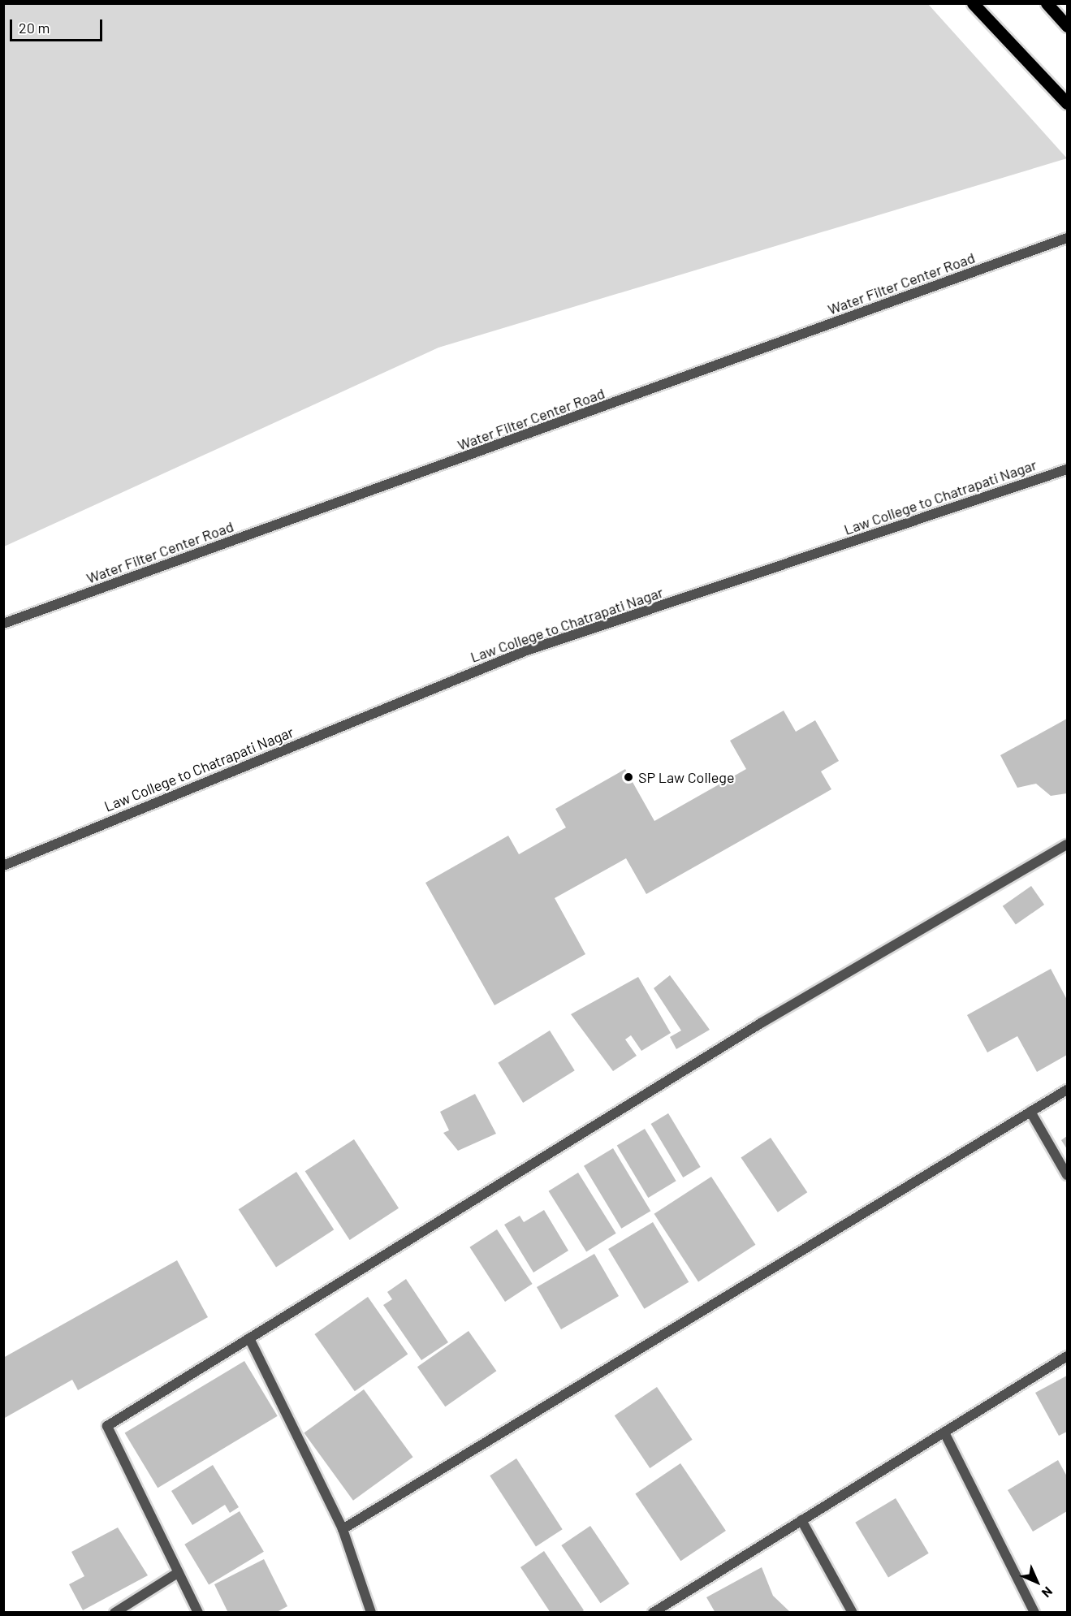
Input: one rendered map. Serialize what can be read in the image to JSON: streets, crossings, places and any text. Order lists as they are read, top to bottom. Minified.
{"streets":{"street":["Water Filter Center Road","Law College to Chatrapati Nagar"]},"places":["SP Law College"],"scale_bar":"20 m","north":"bottom right"}
